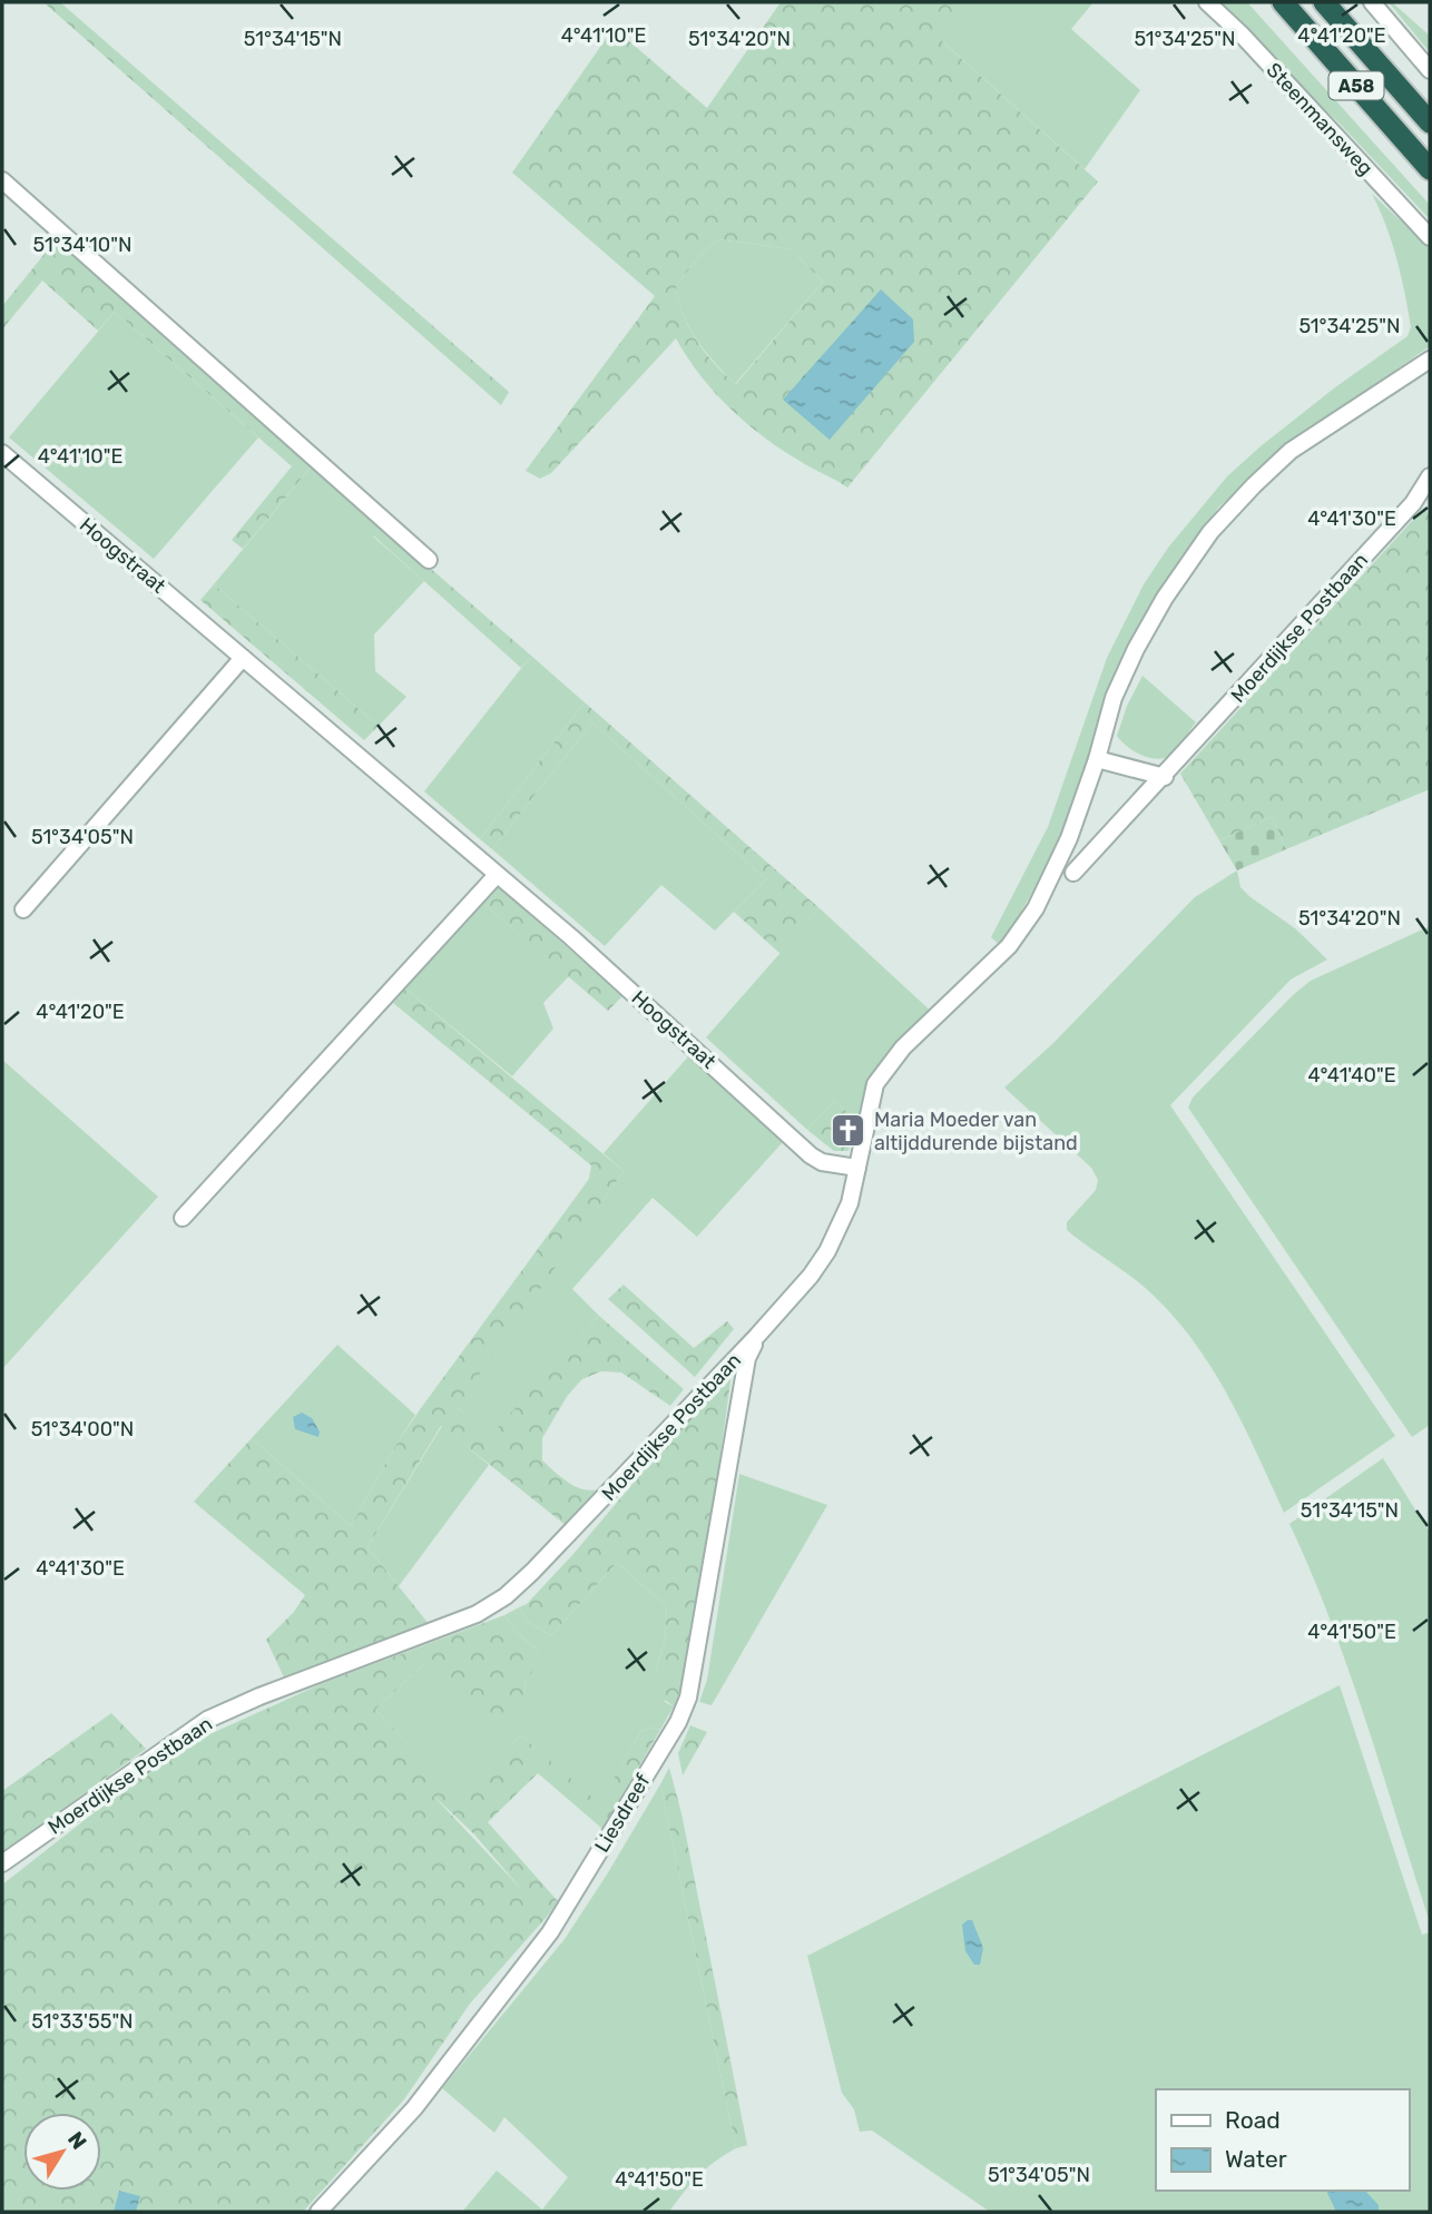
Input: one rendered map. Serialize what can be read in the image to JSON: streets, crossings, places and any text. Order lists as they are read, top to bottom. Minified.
{"streets":{"highway":["A58"],"street":["Steenmansweg","Hoogstraat","Moerdijkse Postbaan","Liesdreef"]},"crossings":[["Hoogstraat","Moerdijkse Postbaan"],["Moerdijkse Postbaan","Liesdreef"]],"places":{"church":["Maria Moeder van altijddurende bijstand"]},"legend":["Road","Water"],"north":"top right","coordinates":["4°41'10\"E","4°41'20\"E","51°34'15\"N","51°34'20\"N","51°34'25\"N","51°34'10\"N","4°41'30\"E","51°34'05\"N","4°41'40\"E","51°34'00\"N","4°41'50\"E","51°33'55\"N"]}
